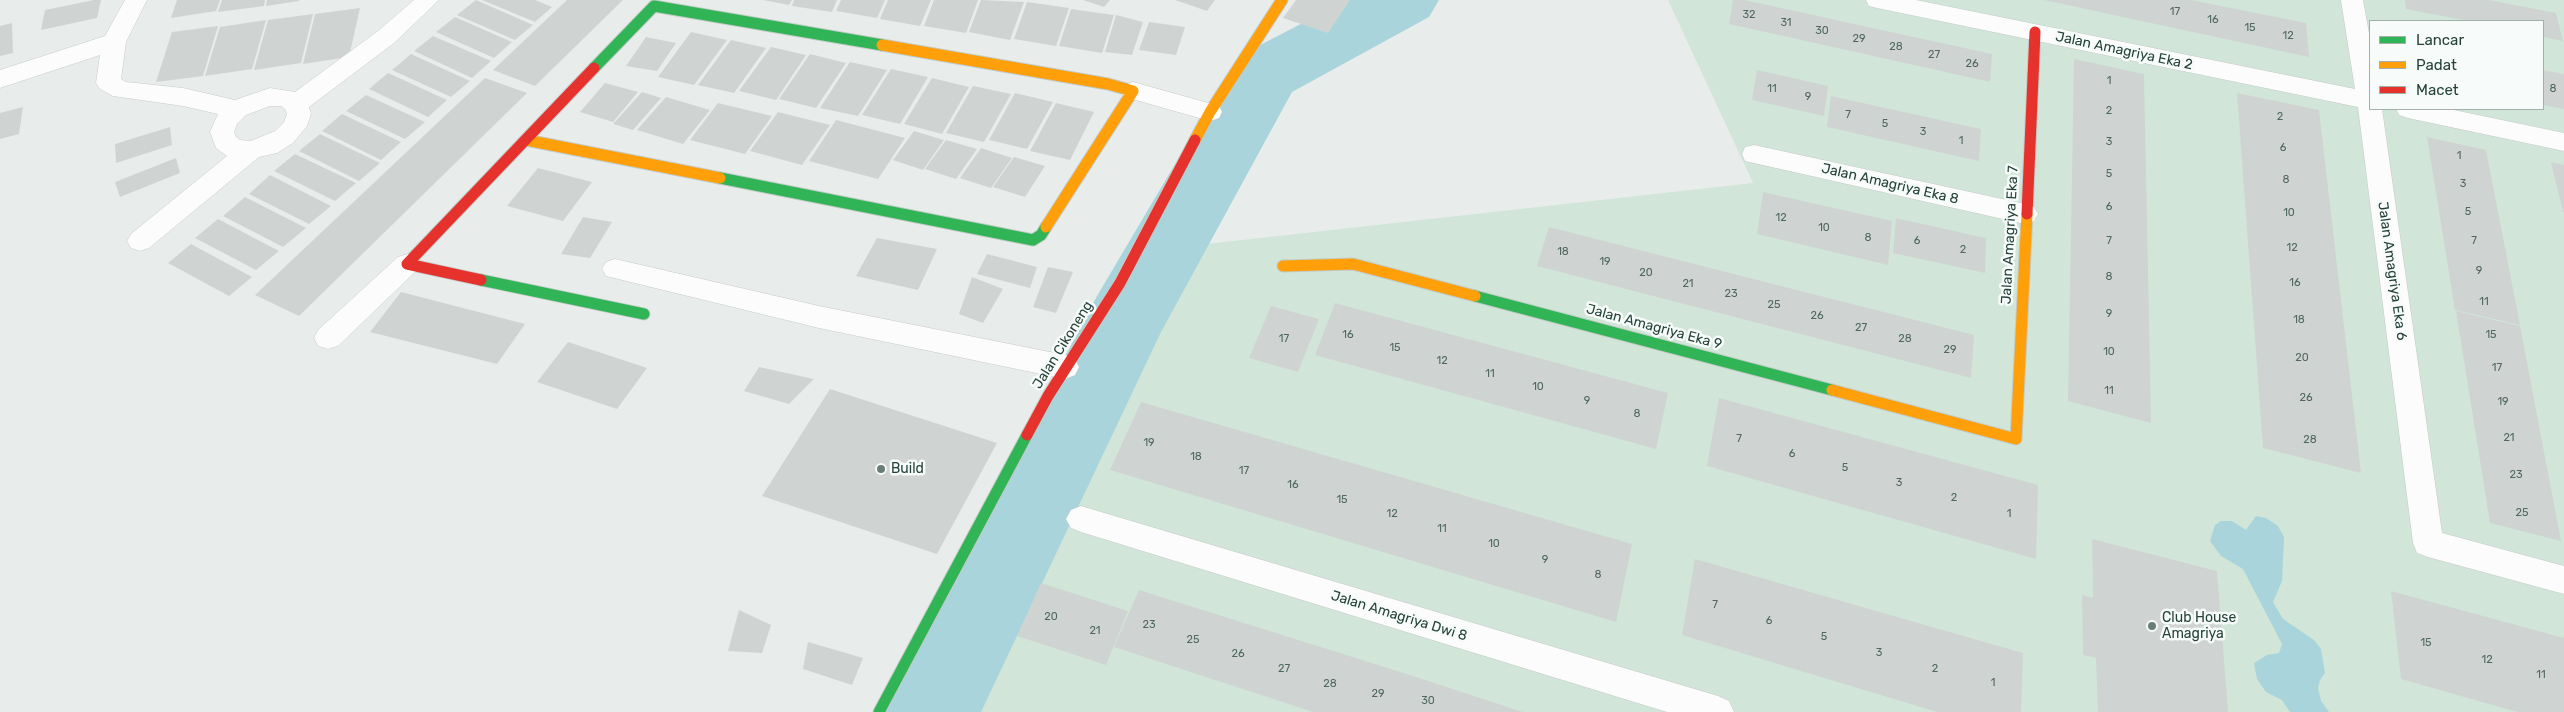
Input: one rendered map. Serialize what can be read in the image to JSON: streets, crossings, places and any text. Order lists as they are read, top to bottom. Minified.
{"streets":{"street":["Jalan Amagriya Eka 2","Jalan Amagriya Eka 8","Jalan Amagriya Eka 7","Jalan Amagriya Eka 6","Jalan Amagriya Eka 9","Jalan Cikoneng","Jalan Amagriya Dwi 8"]},"crossings":[["Jalan Amagriya Eka 2","Jalan Amagriya Eka 7"],["Jalan Amagriya Eka 8","Jalan Amagriya Eka 7"],["Jalan Amagriya Eka 7","Jalan Amagriya Eka 9"]],"places":["Build","Club House Amagriya"],"house_numbers":["17","32","16","31","15","30","12","29","28","27","26","1","11","8","9","2","7","2","5","3","1","3","6","1","5","8","3","6","5","10","12","10","8","6","7","7","12","2","18","19","9","20","8","16","21","23","11","25","9","26","18","27","16","15","17","28","15","29","10","20","12","17","11","10","11","26","9","19","8","21","7","28","19","6","18","5","17","23","3","16","2","15","25","12","1","11","10","9","8","7","20","6","23","21","5","25","15","3","26","12","27","2","11","1","28","29","30"],"legend":["Lancar","Padat","Macet"]}
